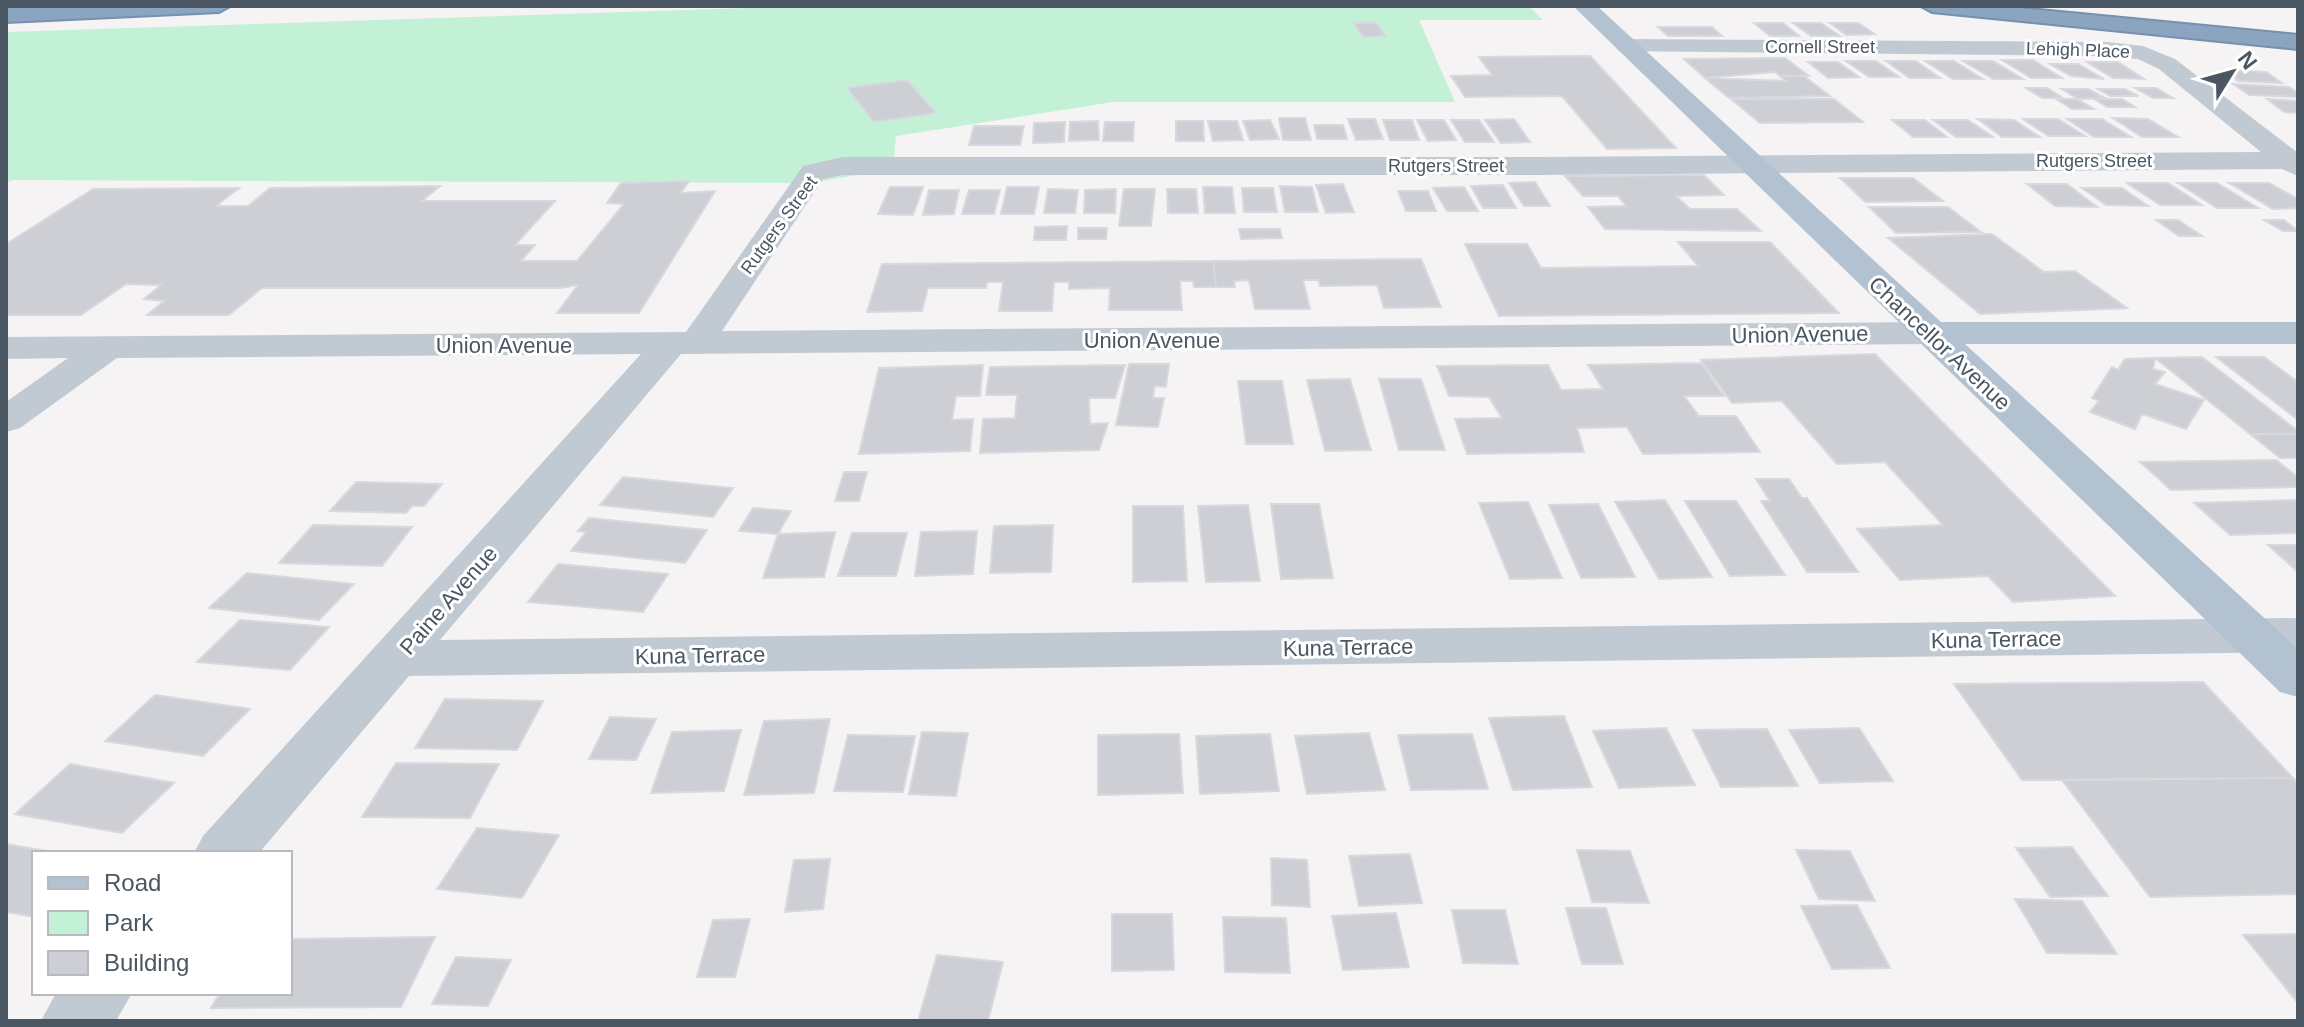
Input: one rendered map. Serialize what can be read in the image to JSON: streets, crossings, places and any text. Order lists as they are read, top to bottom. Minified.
{"streets":{"main road":["Union Avenue","Chancellor Avenue"],"street":["Cornell Street","Lehigh Place","Rutgers Street","Paine Avenue","Kuna Terrace"]},"crossings":[["Cornell Street","Lehigh Place"],["Cornell Street","Chancellor Avenue"],["Lehigh Place","Rutgers Street"],["Rutgers Street","Union Avenue"],["Rutgers Street","Chancellor Avenue"],["Rutgers Street","Paine Avenue"],["Union Avenue","Chancellor Avenue"],["Union Avenue","Paine Avenue"],["Chancellor Avenue","Kuna Terrace"],["Paine Avenue","Kuna Terrace"]],"legend":["Road","Park","Building"],"north":"top right"}
